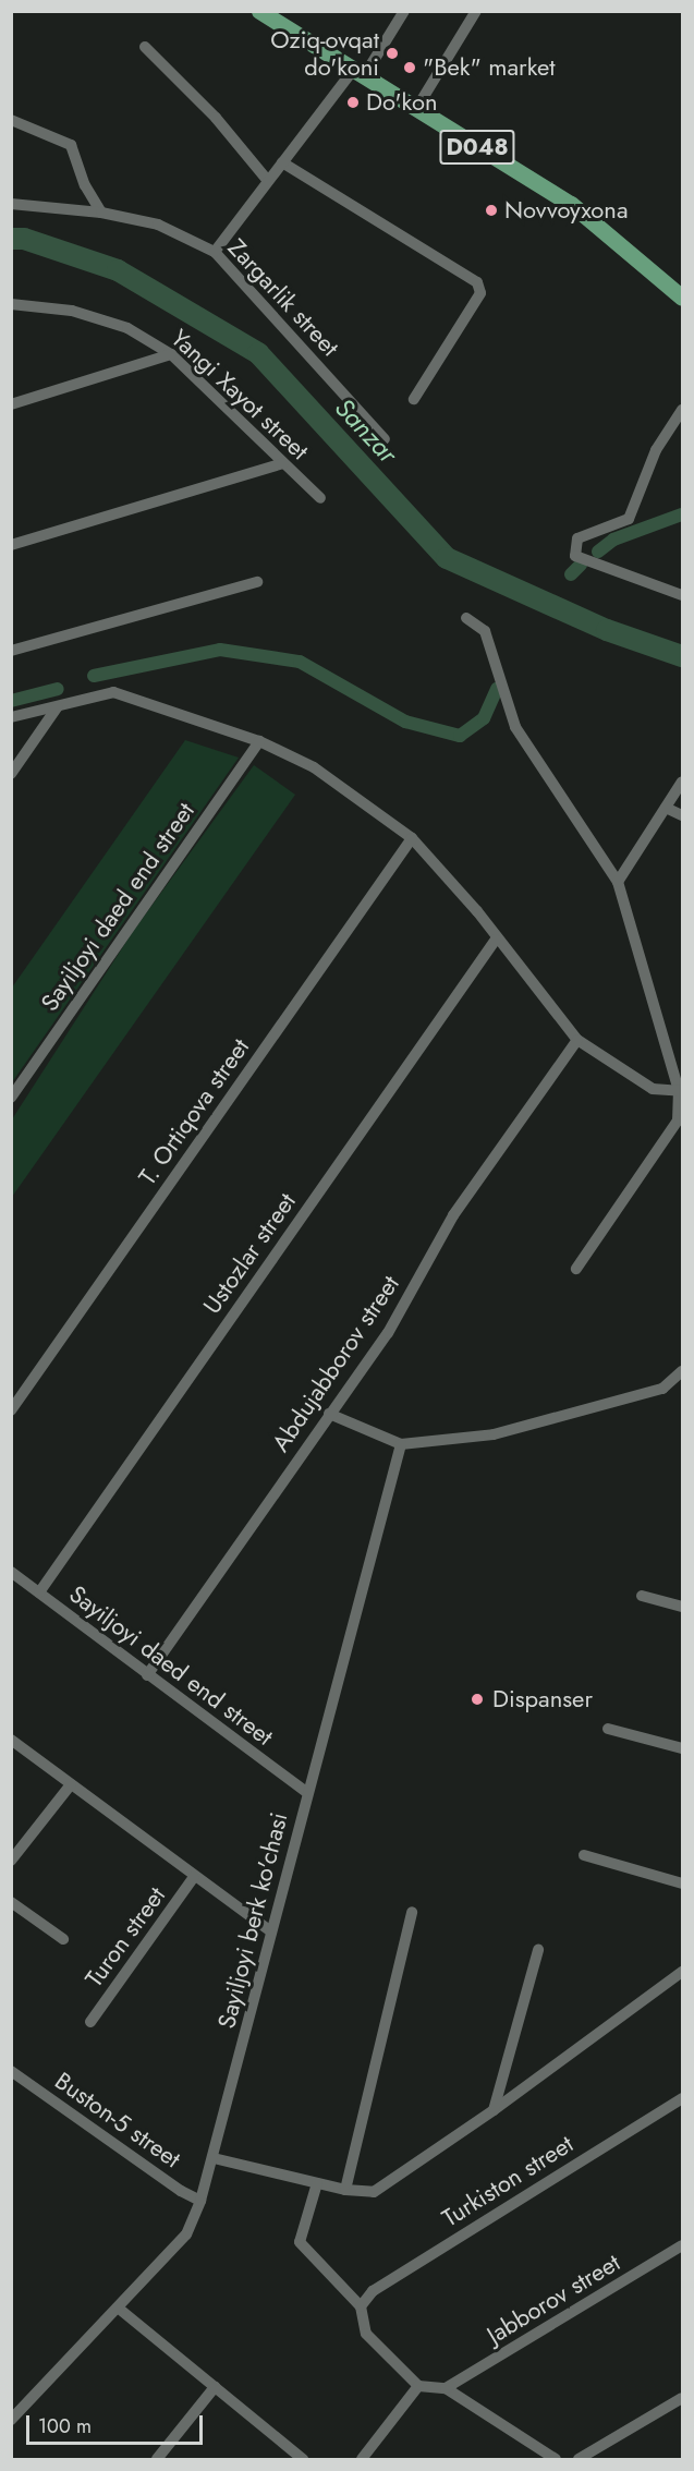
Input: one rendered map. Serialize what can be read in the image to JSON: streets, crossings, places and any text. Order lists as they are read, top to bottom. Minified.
{"streets":{"main road":["D048"],"street":["Zargarlik street","Yangi Xayot street","Sayiljoyi daed end street","T. Ortiqova street","Ustozlar street","Abdujabborov street","Sayiljoyi berk ko'chasi","Turon street","Buston-5 street","Turkiston street","Jabborov street"]},"crossings":[["Sayiljoyi daed end street","Ustozlar street"],["Sayiljoyi daed end street","Abdujabborov street"],["Sayiljoyi daed end street","Sayiljoyi berk ko'chasi"],["Sayiljoyi berk ko'chasi","Turon street"],["Sayiljoyi berk ko'chasi","Buston-5 street"]],"water":["Sanzar"],"places":["Oziq-ovqat do'koni","\"Bek\" market","Do'kon","Novvoyxona","Dispanser"],"scale_bar":"100 m"}
